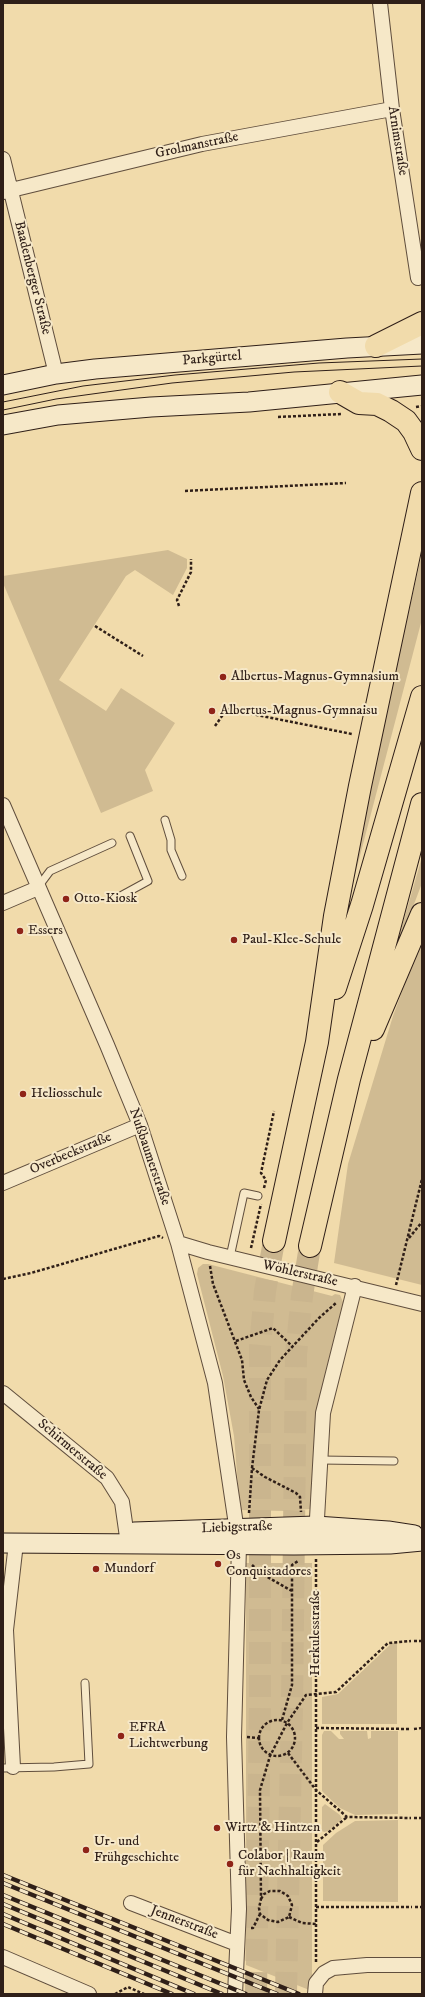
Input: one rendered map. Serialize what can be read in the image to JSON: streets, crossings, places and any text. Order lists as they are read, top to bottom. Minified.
{"streets":{"main road":["Parkgürtel","Liebigstraße"],"street":["Arnimstraße","Grolmanstraße","Baadenberger Straße","Overbeckstraße","Nußbaumerstraße","Wöhlerstraße","Schirmerstraße","Jennerstraße"],"path":["Herkulesstraße"]},"crossings":[["Arnimstraße","Grolmanstraße"],["Grolmanstraße","Baadenberger Straße"],["Baadenberger Straße","Parkgürtel"],["Overbeckstraße","Nußbaumerstraße"],["Nußbaumerstraße","Wöhlerstraße"],["Nußbaumerstraße","Liebigstraße"],["Schirmerstraße","Liebigstraße"],["Liebigstraße","Herkulesstraße"]],"places":["Albertus-Magnus-Gymnasium","Albertus-Magnus-Gymnaisu","Otto-Kiosk","Essers","Paul-Klee-Schule","Heliosschule","Os Conquistadores","Mundorf","EFRA Lichtwerbung","Wirtz & Hintzen","Ur- und Frühgeschichte","Colabor | Raum für Nachhaltigkeit"]}
